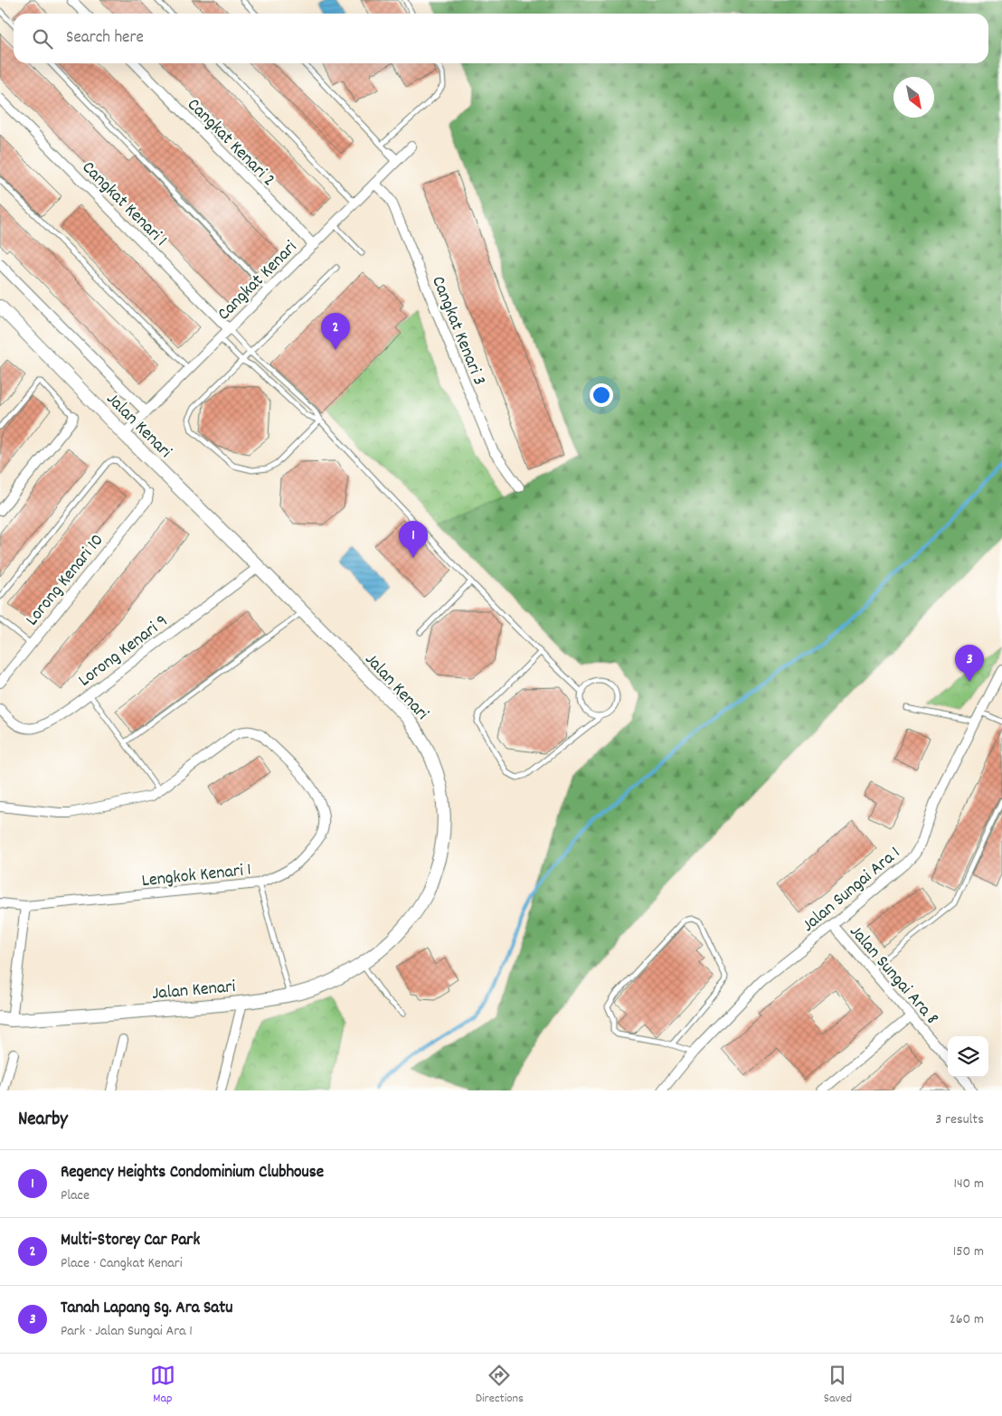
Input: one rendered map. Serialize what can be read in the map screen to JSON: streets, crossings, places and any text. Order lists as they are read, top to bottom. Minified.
{"streets":{"street":["Cangkat Kenari 2","Cangkat Kenari 1","Cangkat Kenari","Cangkat Kenari 3","Jalan Kenari","Lorong Kenari 10","Lorong Kenari 9","Lengkok Kenari 1","Jalan Sungai Ara 1","Jalan Sungai Ara 8"]},"crossings":[["Cangkat Kenari 2","Cangkat Kenari"],["Cangkat Kenari 1","Cangkat Kenari"],["Cangkat Kenari","Cangkat Kenari 3"],["Cangkat Kenari","Jalan Kenari"],["Jalan Kenari","Lorong Kenari 9"],["Jalan Sungai Ara 1","Jalan Sungai Ara 8"]],"north":"bottom right","page":{"search":"Search here","pins":["2","1","3"],"heading":["Nearby","3 results"],"list":[{"mark":"1","name":"Regency Heights Condominium Clubhouse","note":"Place","value":"140 m"},{"mark":"2","name":"Multi-Storey Car Park","note":"Place · Cangkat Kenari","value":"150 m"},{"mark":"3","name":"Tanah Lapang Sg. Ara Satu","note":"Park · Jalan Sungai Ara 1","value":"260 m"}],"nav":["Map","Directions","Saved"]}}
